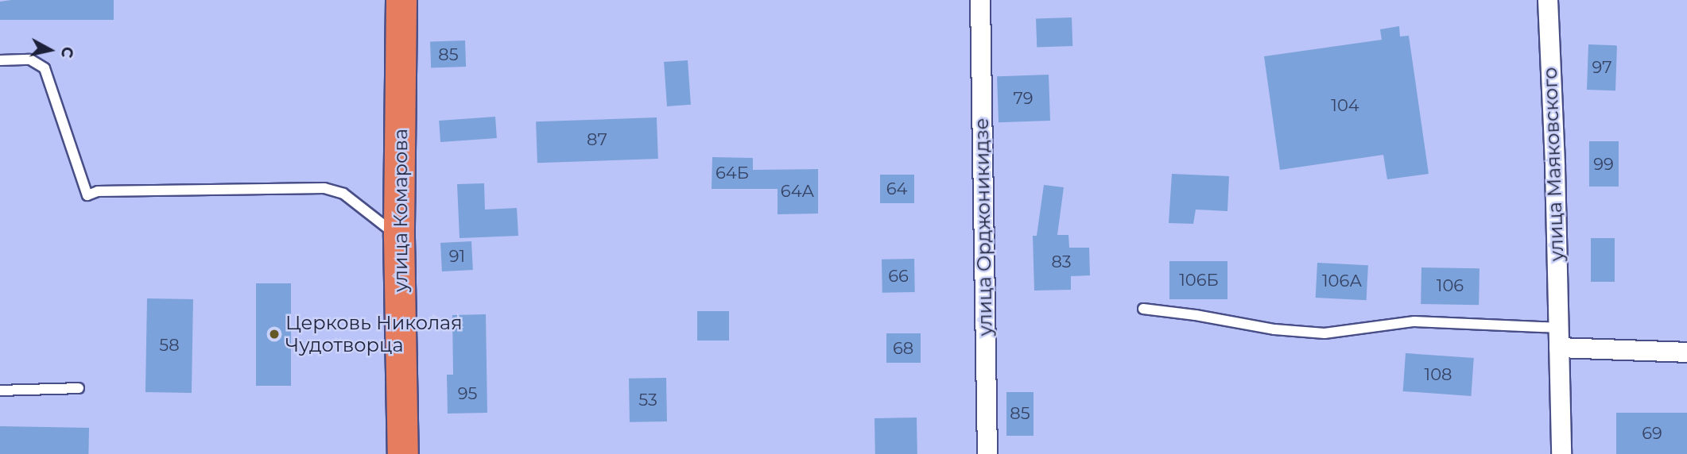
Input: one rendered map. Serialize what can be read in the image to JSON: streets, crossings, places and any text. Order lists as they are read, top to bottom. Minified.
{"streets":{"highway":["улица Комарова"],"street":["улица Маяковского","улица Орджоникидзе"]},"places":["Церковь Николая Чудотворца"],"house_numbers":["85","97","79","104","87","99","64Б","64","64А","91","83","66","106Б","106А","106","58","68","108","95","53","85","69"],"north":"right"}
